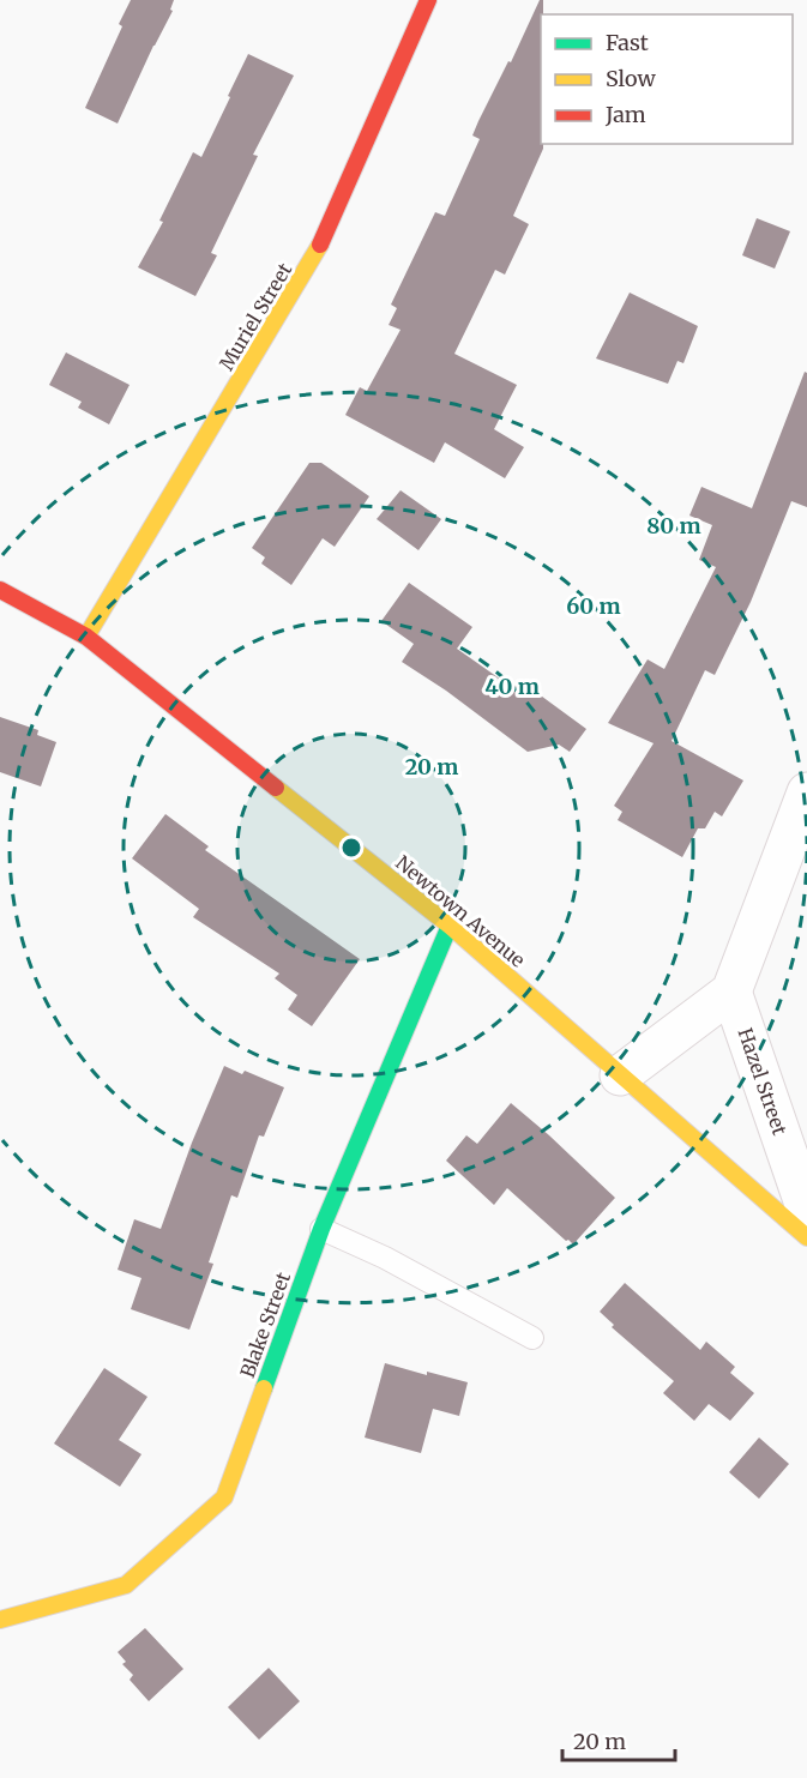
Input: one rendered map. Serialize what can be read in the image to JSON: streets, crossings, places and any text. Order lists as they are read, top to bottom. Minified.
{"streets":{"street":["Muriel Street","Newtown Avenue","Hazel Street","Blake Street"]},"crossings":[["Muriel Street","Newtown Avenue"],["Newtown Avenue","Blake Street"]],"legend":["Fast","Slow","Jam"],"scale_bar":"20 m","rings":["80 m","60 m","40 m","20 m"]}
